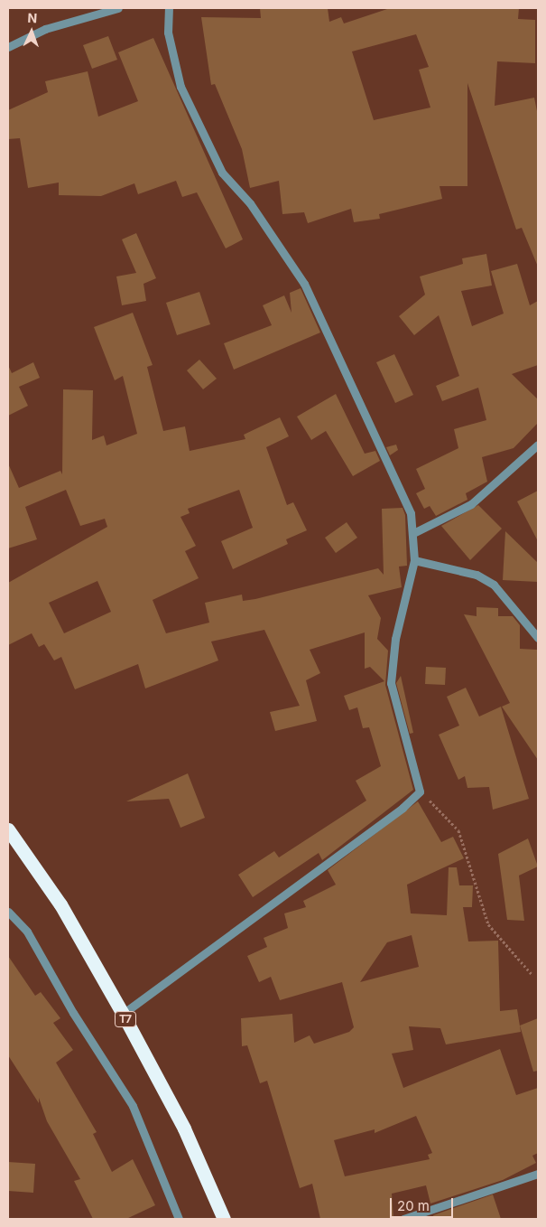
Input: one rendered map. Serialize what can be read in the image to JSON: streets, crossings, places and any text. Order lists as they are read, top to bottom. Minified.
{"streets":{"highway":["T7"]},"scale_bar":"20 m","north":"top"}
